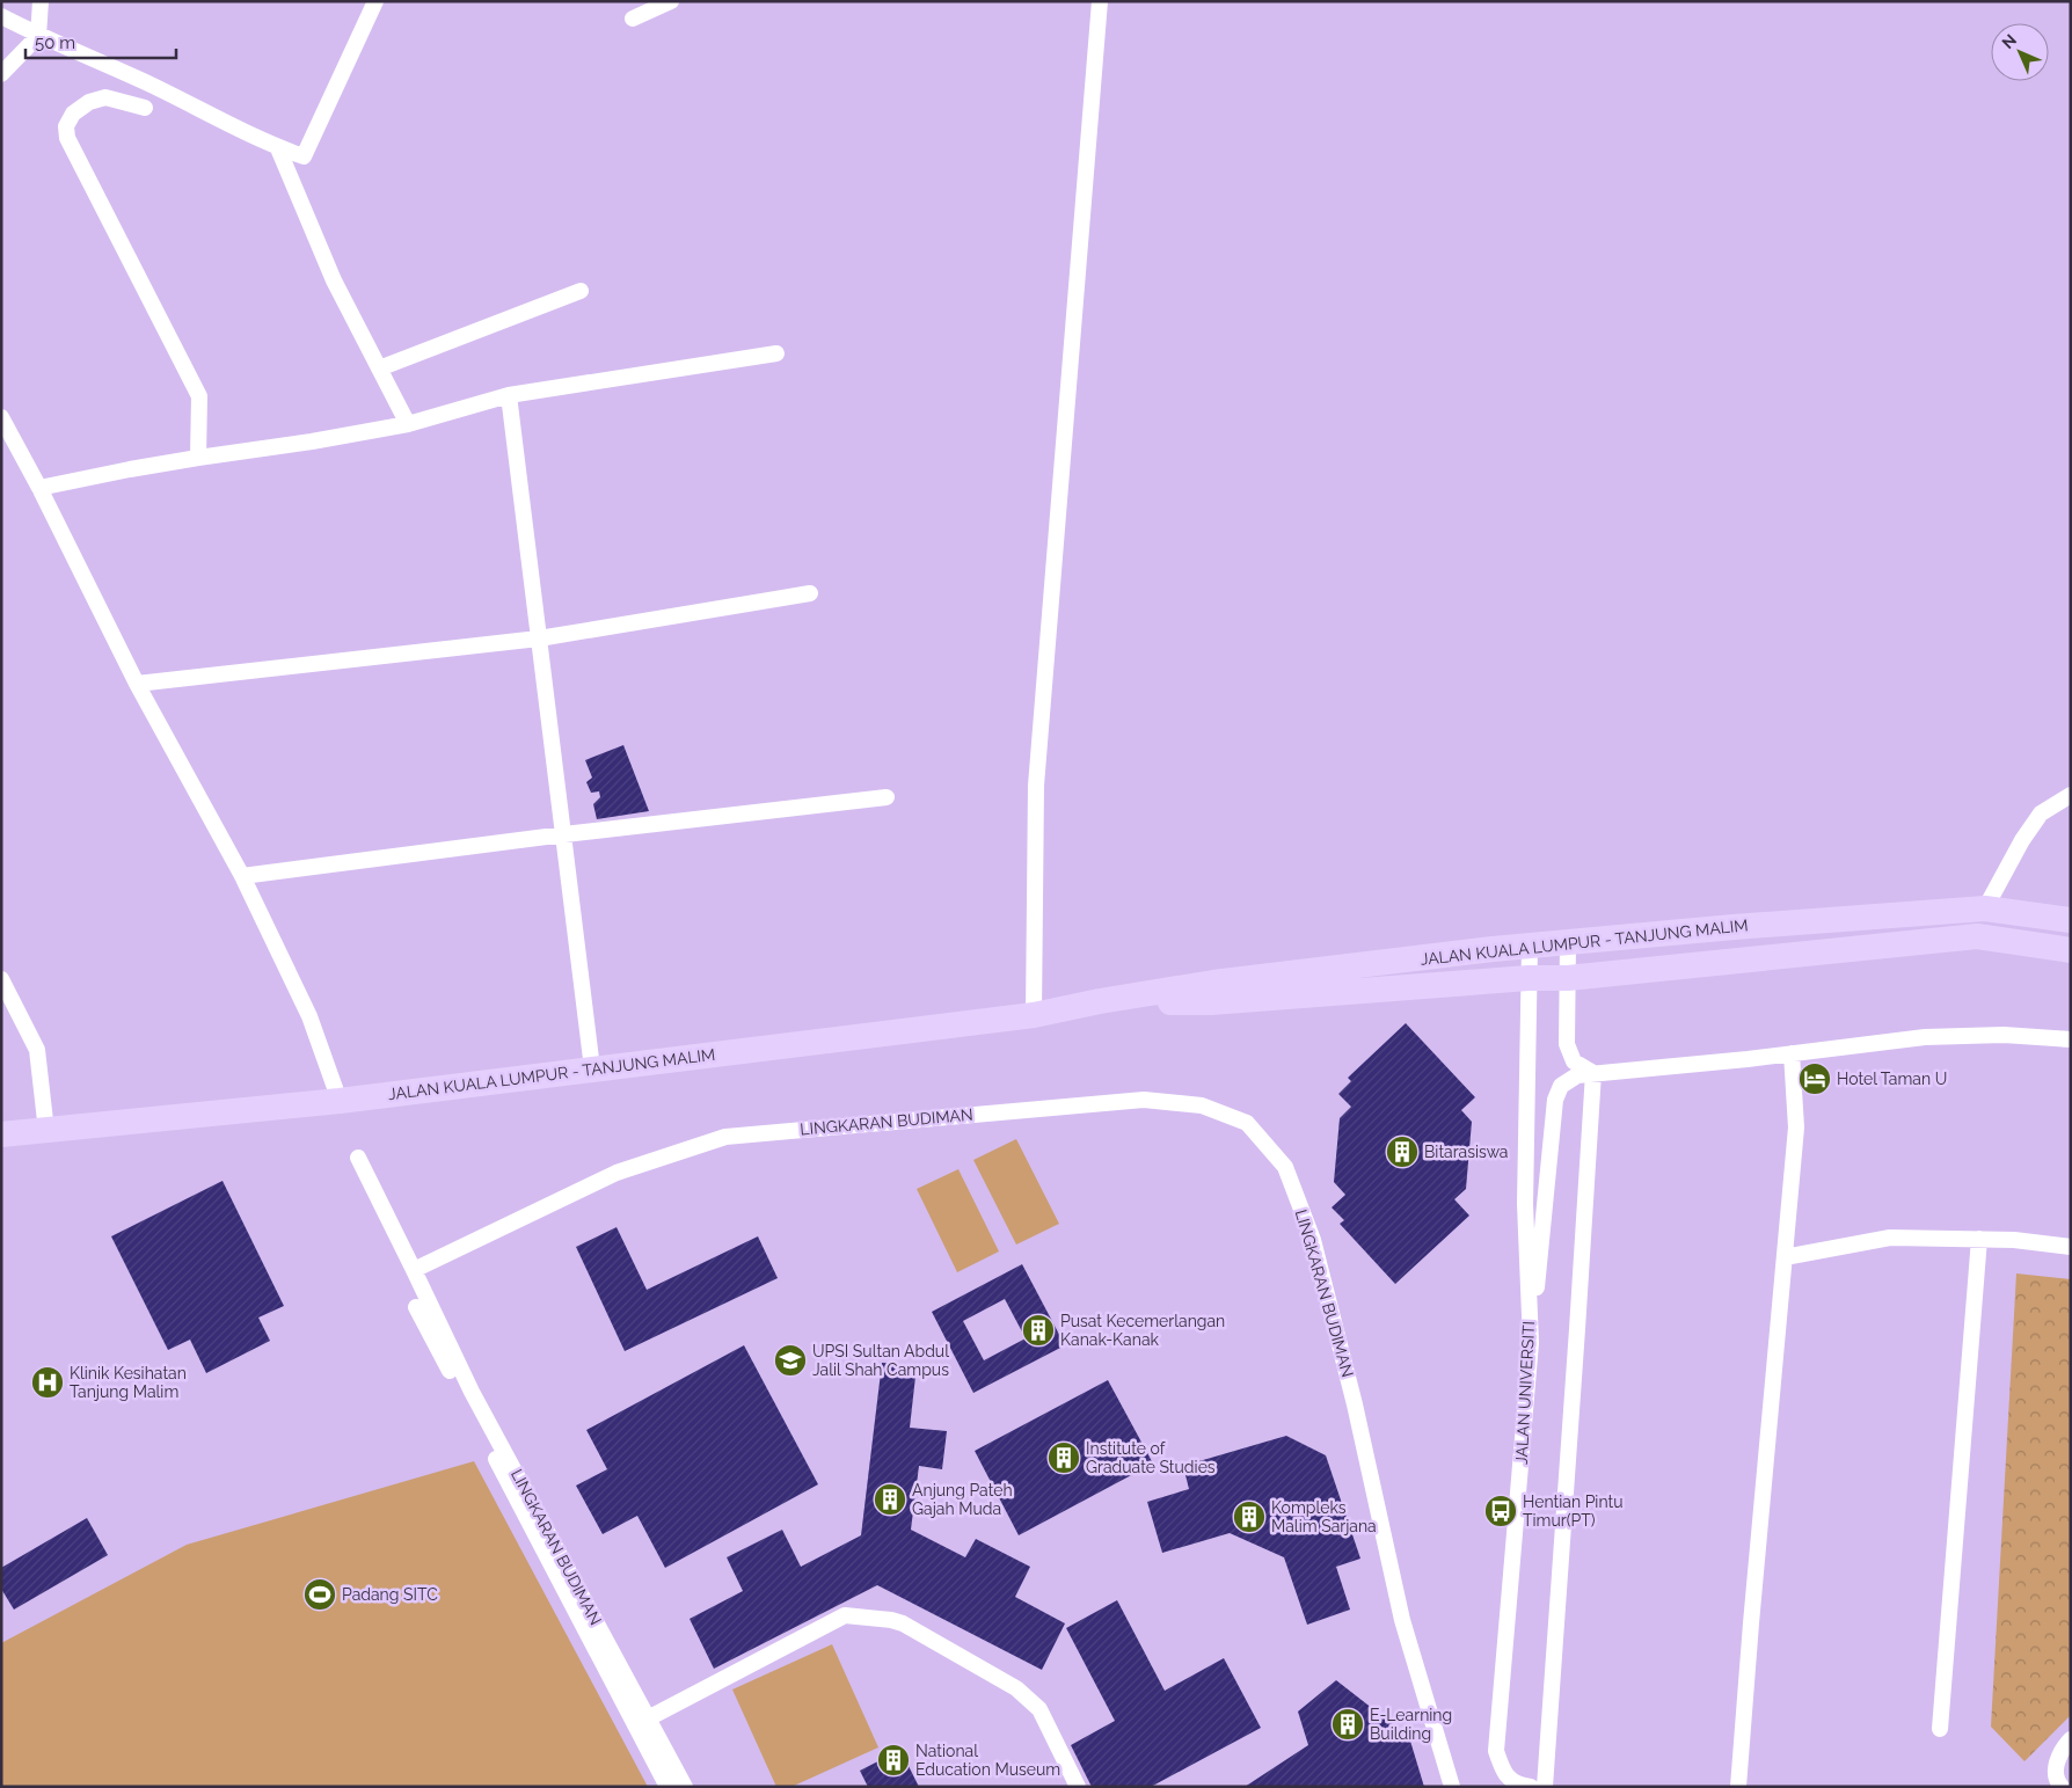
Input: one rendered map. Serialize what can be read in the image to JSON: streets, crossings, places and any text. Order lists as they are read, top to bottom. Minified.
{"streets":{"main road":["JALAN KUALA LUMPUR - TANJUNG MALIM"],"street":["LINGKARAN BUDIMAN","JALAN UNIVERSITI"]},"crossings":[["JALAN KUALA LUMPUR - TANJUNG MALIM","JALAN UNIVERSITI"]],"places":{"hotel":["Hotel Taman U"],"building":["Bitarasiswa","Pusat Kecemerlangan Kanak-Kanak","Institute of Graduate Studies","Anjung Pateh Gajah Muda","Kompleks Malim Sarjana","E-Learning Building","National Education Museum"],"school or university":["UPSI Sultan Abdul Jalil Shah Campus"],"hospital":["Klinik Kesihatan Tanjung Malim"],"bus stop":["Hentian Pintu Timur(PT)"],"sports":["Padang SITC"]},"scale_bar":"50 m","north":"top left"}
